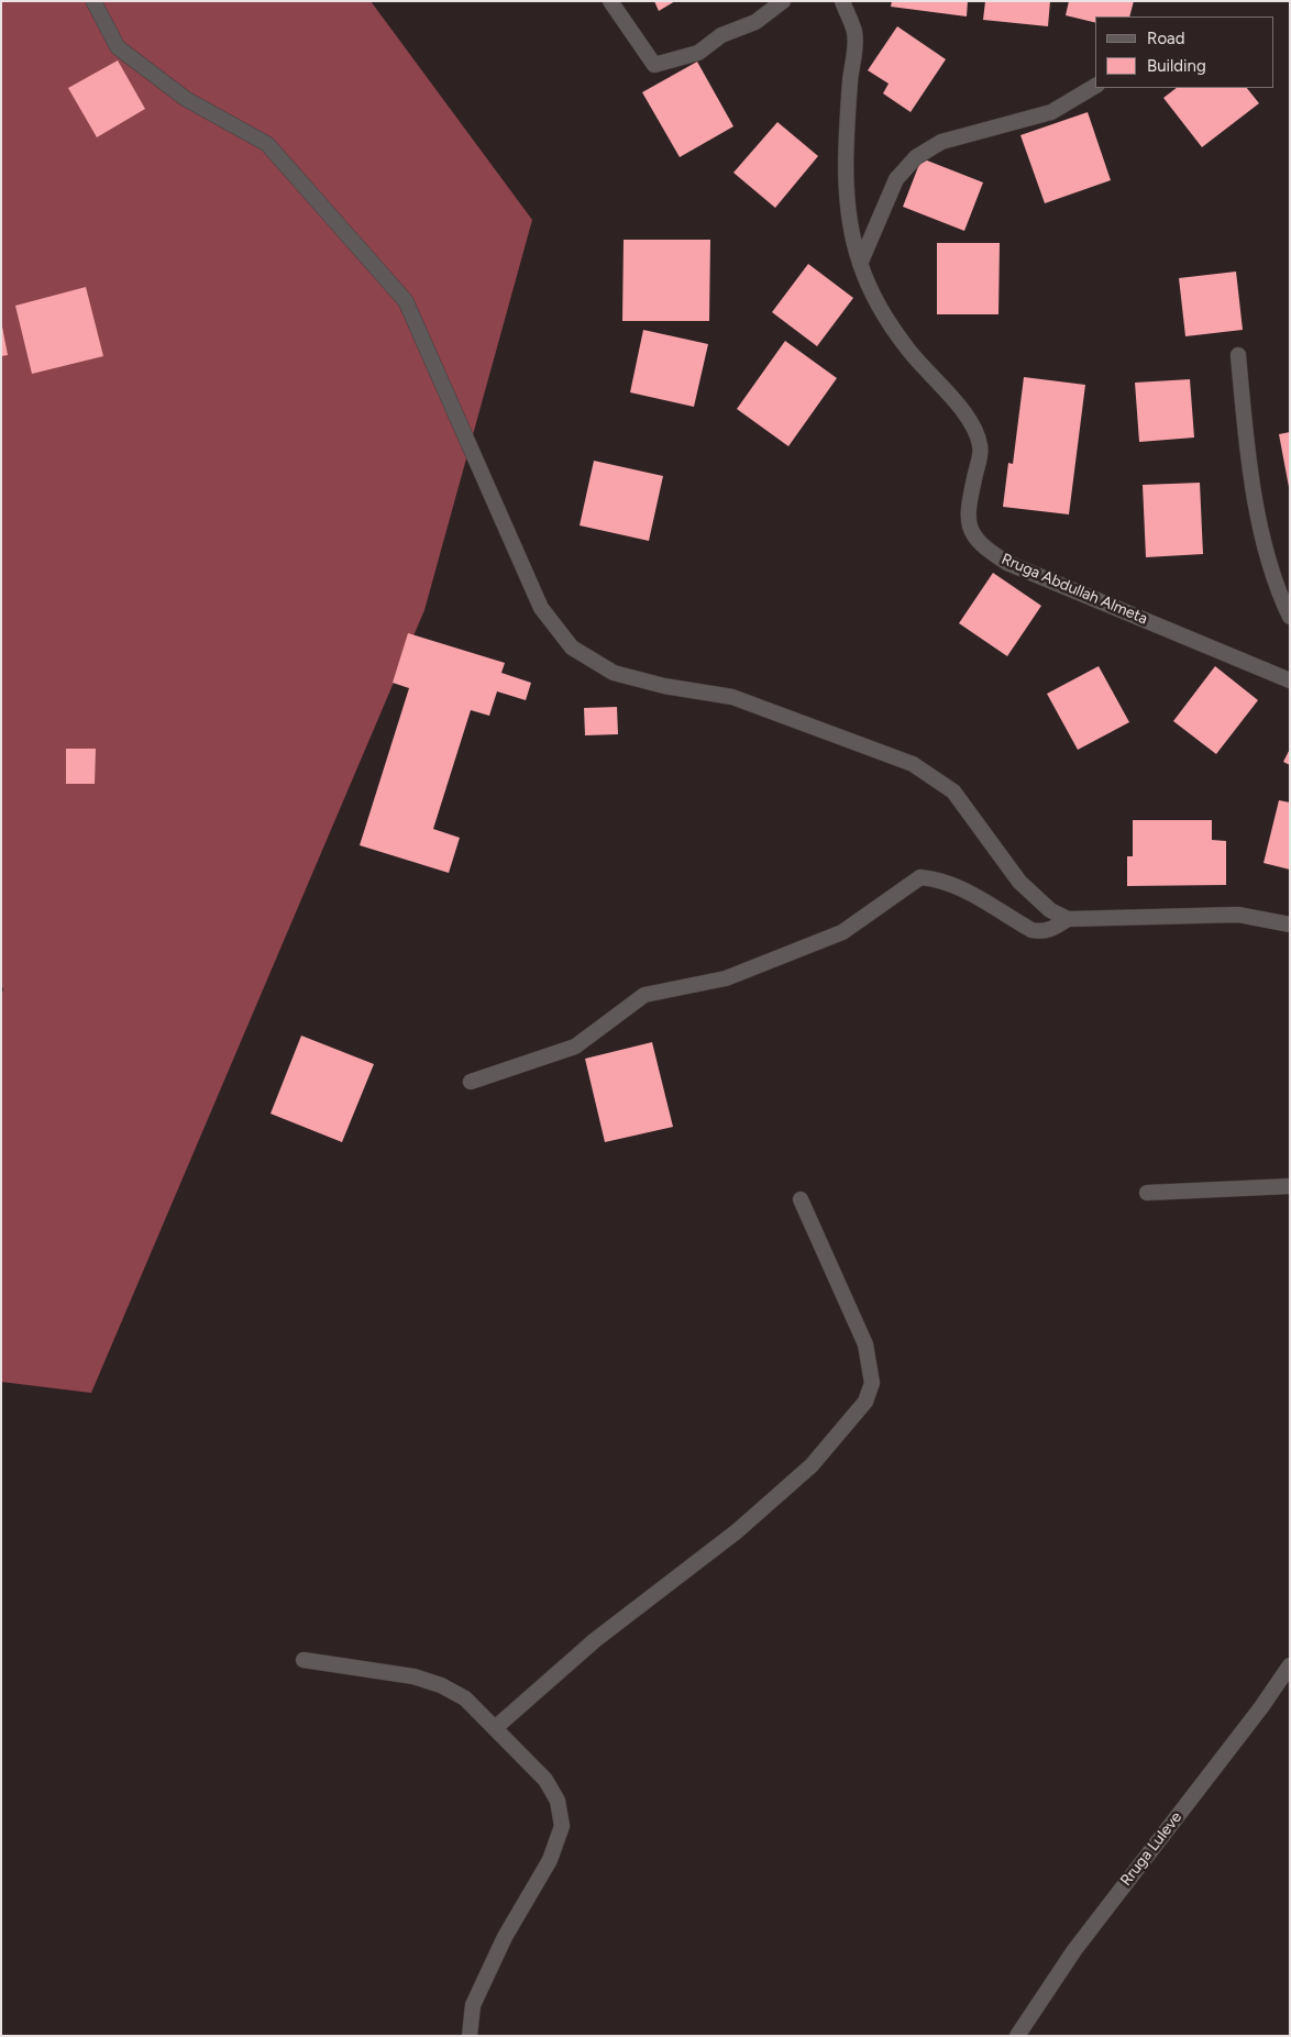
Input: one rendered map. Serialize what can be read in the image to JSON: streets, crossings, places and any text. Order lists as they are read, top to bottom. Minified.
{"streets":{"street":["Rruga Abdullah Almeta","Rruga Luleve"]},"legend":["Road","Building"]}
